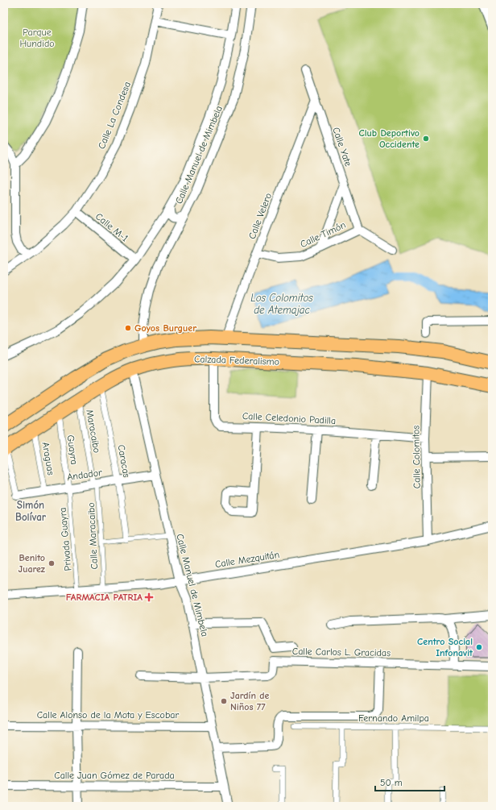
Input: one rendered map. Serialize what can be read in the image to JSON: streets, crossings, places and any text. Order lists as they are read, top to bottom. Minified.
{"streets":{"main road":["Calzada Federalismo"],"street":["Calle La Condesa","Calle Yate","Calle Manuel de Mimbela","Calle Velero","Calle M-1","Calle Timón","Calle Celedonio Padilla","Maracaibo","Guayra","Calle Colomitos","Araguas","Caracas","Andador","Calle Mezquitán","Calle Carlos L. Gracidas","Calle Alonso de la Mota y Escobar","Fernando Amilpa","Calle Juan Gómez de Parada"],"lane":["Calle Maracaibo","Privada Guayra"]},"crossings":[["Calle La Condesa","Calle M-1"],["Calle Yate","Calle Velero"],["Calle Yate","Calle Timón"],["Calle Manuel de Mimbela","Calle M-1"],["Calle Manuel de Mimbela","Calzada Federalismo"],["Calle Manuel de Mimbela","Andador"],["Calle Manuel de Mimbela","Calle Mezquitán"],["Calle Manuel de Mimbela","Calle Carlos L. Gracidas"],["Calle Manuel de Mimbela","Calle Alonso de la Mota y Escobar"],["Calle Manuel de Mimbela","Calle Juan Gómez de Parada"],["Calle Velero","Calle Timón"],["Calzada Federalismo","Calle Celedonio Padilla"],["Calzada Federalismo","Maracaibo"],["Calzada Federalismo","Guayra"],["Calzada Federalismo","Calle Colomitos"],["Calzada Federalismo","Araguas"],["Calzada Federalismo","Caracas"],["Calle Celedonio Padilla","Calle Colomitos"],["Maracaibo","Andador"],["Maracaibo","Calle Maracaibo"],["Guayra","Andador"],["Guayra","Privada Guayra"],["Calle Colomitos","Calle Mezquitán"],["Araguas","Andador"],["Caracas","Andador"],["Andador","Calle Maracaibo"],["Andador","Privada Guayra"],["Calle Maracaibo","Calle Mezquitán"],["Privada Guayra","Calle Mezquitán"]],"districts":["Simón Bolívar"],"water":["Los Colomitos de Atemajac"],"parks":["Parque Hundido"],"places":{"other":["Club Deportivo Occidente","Goyos Burguer","Benito Juarez","Centro Social Infonavit","Jardín de Niños 77"],"health":["FARMACIA PATRIA"]},"scale_bar":"50 m"}
